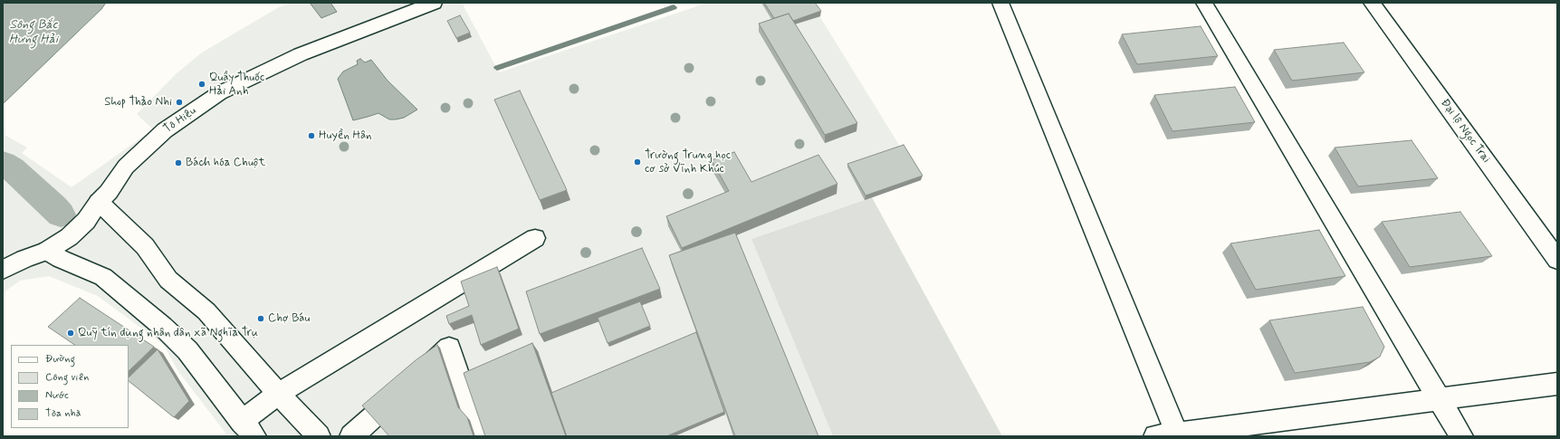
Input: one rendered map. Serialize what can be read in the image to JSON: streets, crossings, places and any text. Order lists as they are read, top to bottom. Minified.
{"streets":{"street":["Tô Hiệu","Đại lộ Ngọc Trai"]},"water":["Sông Bắc Hưng Hải"],"places":["Quầy Thuốc Hải Anh","Shop Thảo Nhi","Huyền Hân","Trường Trung học cơ sở Vĩnh Khúc","Bách hóa Chuột","Chợ Báu","Quỹ tín dụng nhân dân xã Nghĩa Trụ"],"legend":["Đường","Công viên","Nước","Tòa nhà"]}
